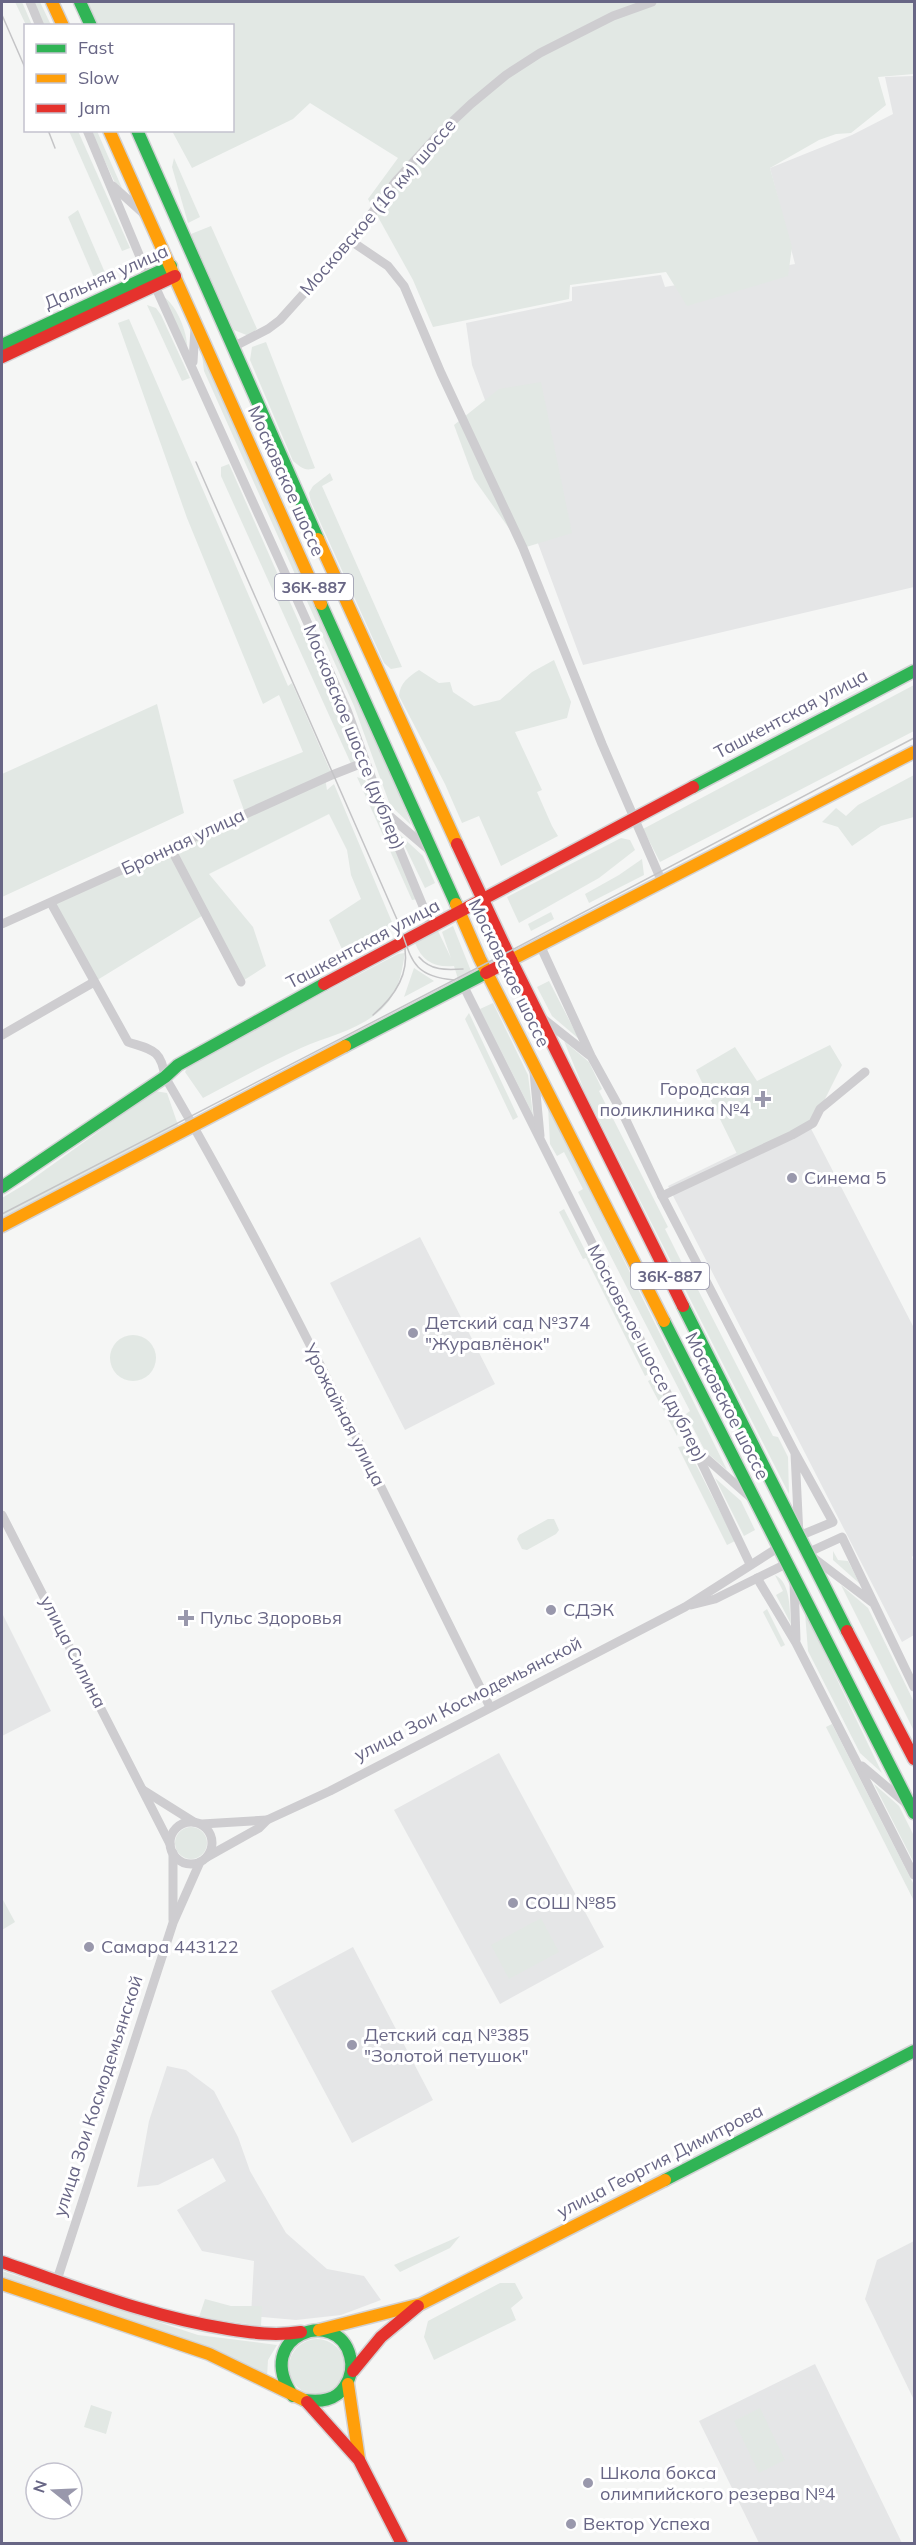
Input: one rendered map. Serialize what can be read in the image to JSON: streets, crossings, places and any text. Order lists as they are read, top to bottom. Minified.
{"streets":{"main road":["Дальняя улица","Московское шоссе","36К-887","Ташкентская улица","улица Зои Космодемьянской","улица Георгия Димитрова"],"street":["Московское (16 км) шоссе","Московское шоссе (дублер)","Бронная улица","Урожайная улица","улица Силина"]},"crossings":[["Московское (16 км) шоссе","Московское шоссе"],["Дальняя улица","Московское шоссе"],["Дальняя улица","Московское шоссе (дублер)"],["Московское шоссе","Ташкентская улица"],["Московское шоссе","Московское шоссе (дублер)"],["Московское шоссе","улица Зои Космодемьянской"],["Ташкентская улица","Московское шоссе (дублер)"],["Ташкентская улица","Урожайная улица"],["Московское шоссе (дублер)","Бронная улица"],["Московское шоссе (дублер)","улица Зои Космодемьянской"],["Урожайная улица","улица Зои Космодемьянской"],["улица Силина","улица Зои Космодемьянской"]],"places":{"health":["Городская поликлиника №4","Пульс Здоровья"],"other":["Синема 5","Детский сад №374 \"Журавлёнок\"","СДЭК","СОШ №85","Самара 443122","Детский сад №385 \"Золотой петушок\"","Школа бокса олимпийского резерва №4","Вектор Успеха"]},"legend":["Fast","Slow","Jam"],"north":"left"}
